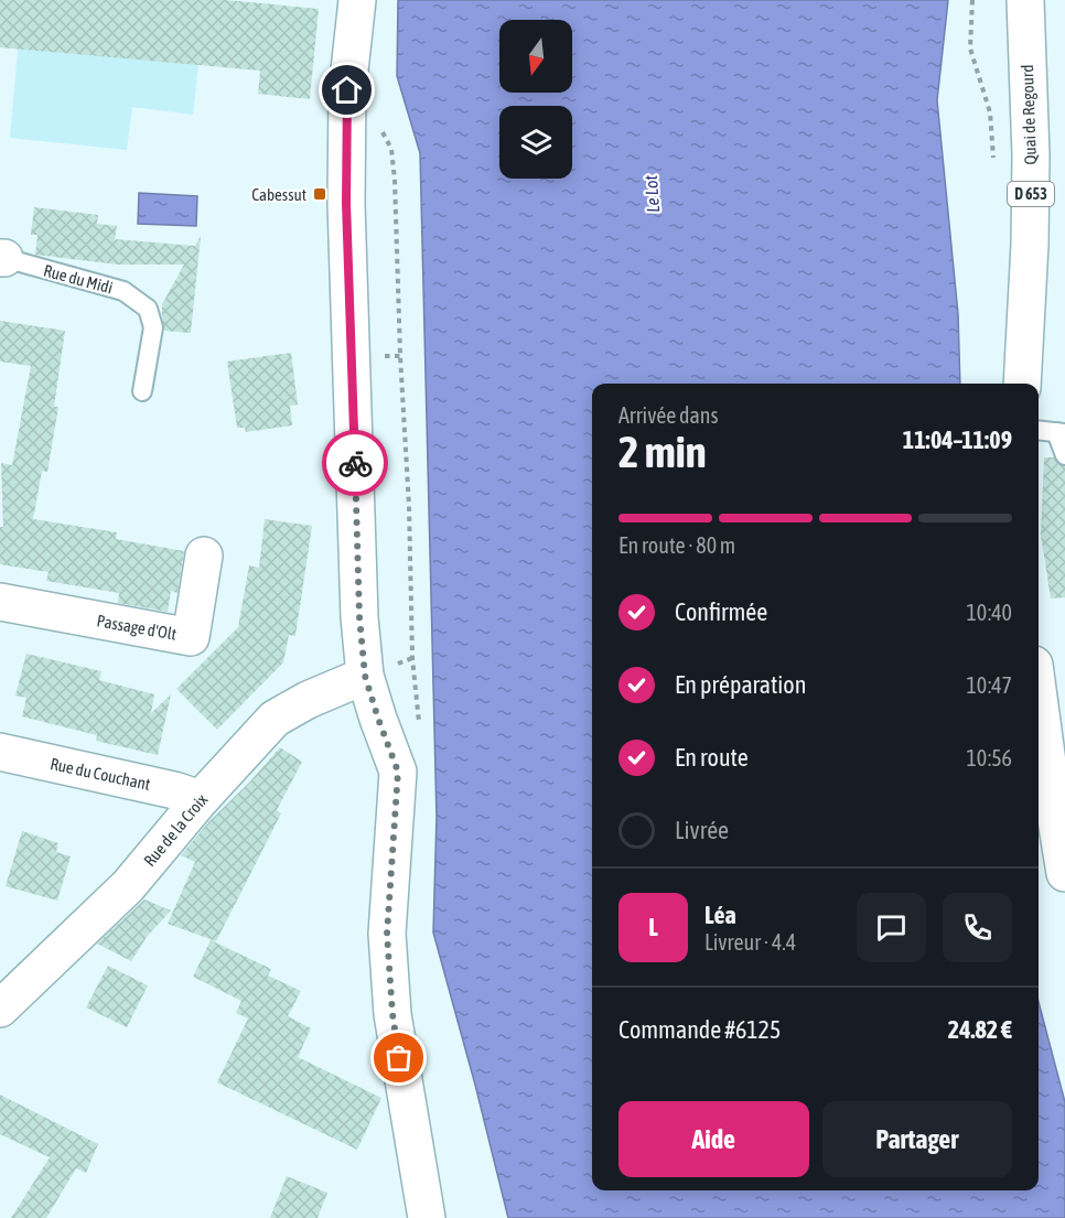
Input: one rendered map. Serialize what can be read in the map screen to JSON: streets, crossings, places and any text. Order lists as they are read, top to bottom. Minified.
{"streets":{"street":["Quai de Regourd","D 653","Passage d'Olt","Rue du Couchant","Rue de la Croix"],"lane":["Rue du Midi"]},"crossings":[["Rue du Couchant","Rue de la Croix"]],"water":["Le Lot"],"places":{"transit":["Cabessut"]},"north":"bottom","page":{"heading":["2 min","Arrivée dans","11:04–11:09"],"panel":["Léa","Livreur · 4.4","Commande #6125","24.82 €"],"bar":"En route · 80 m","list":[["Confirmée","10:40"],["En préparation","10:47"],["En route","10:56"],"Livrée"],"round":"L","buttons":["Aide","Partager"]}}
